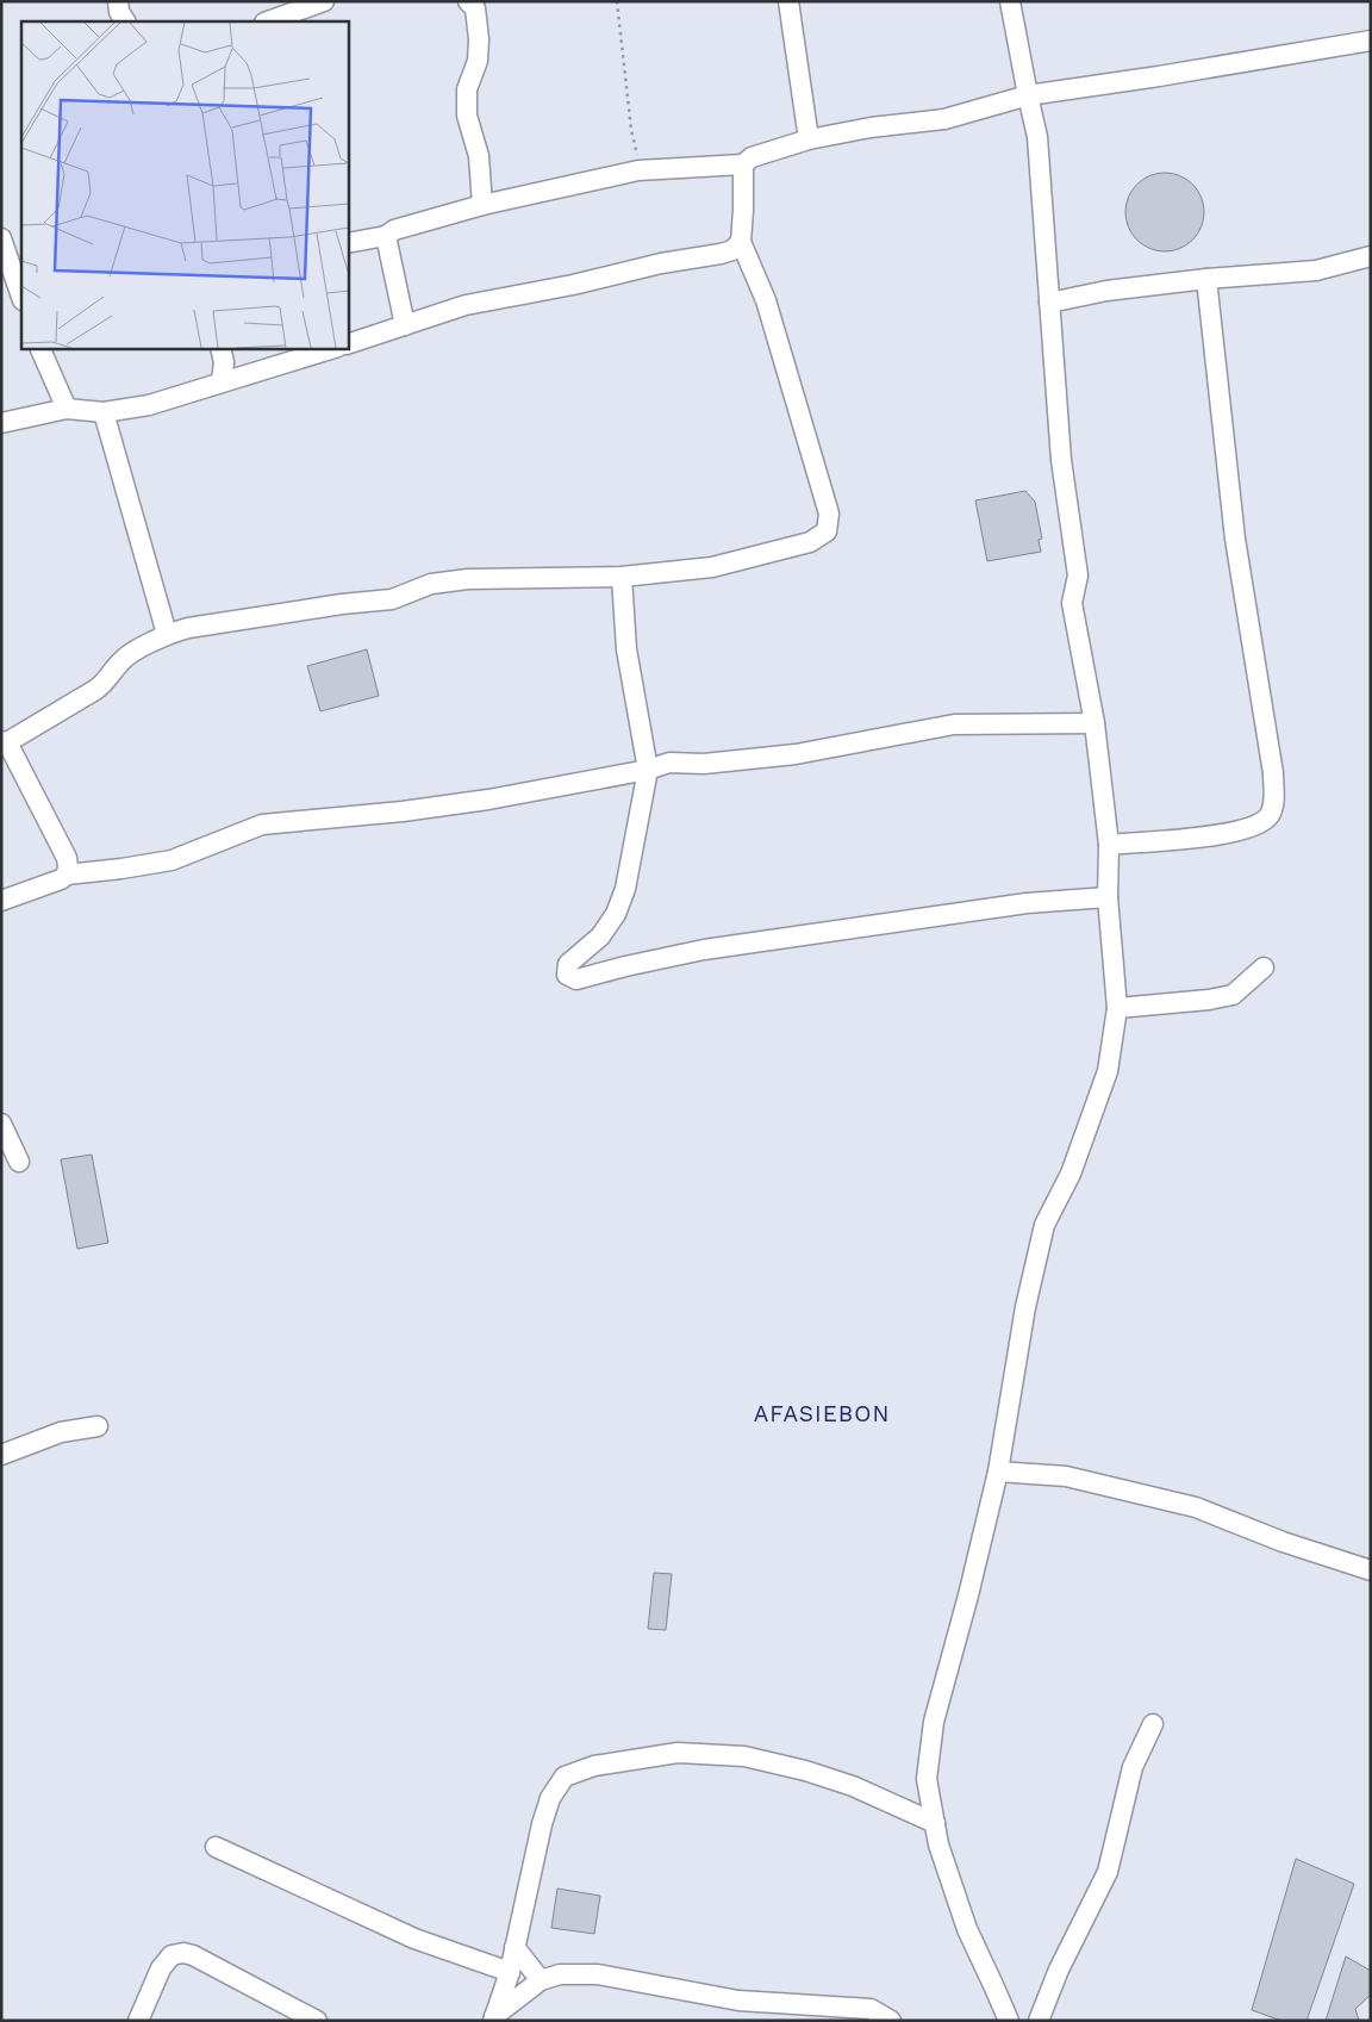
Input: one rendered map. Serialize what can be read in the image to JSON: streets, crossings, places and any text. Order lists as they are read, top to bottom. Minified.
{"districts":["AFASIEBON"]}
